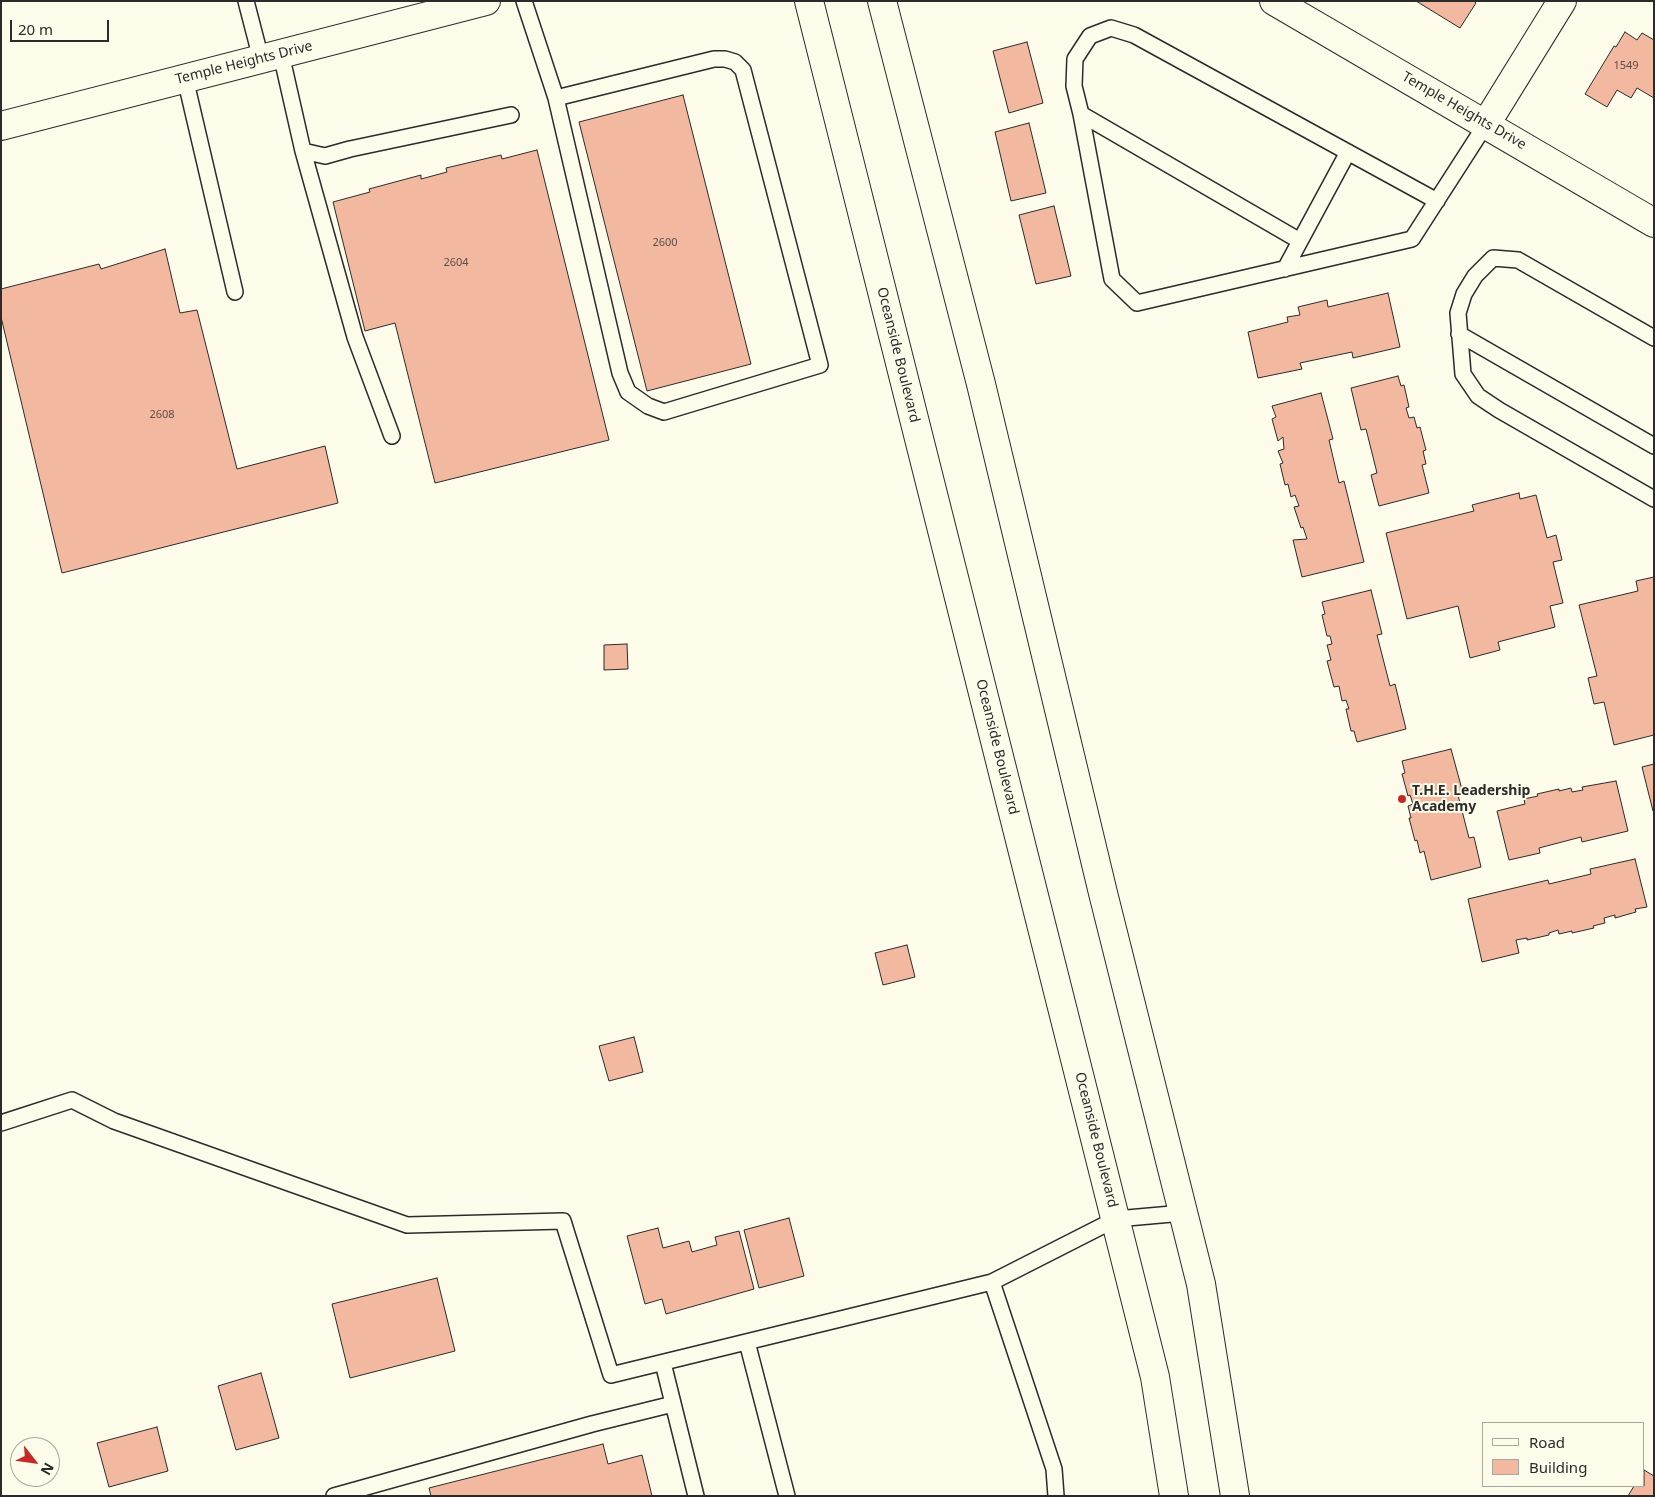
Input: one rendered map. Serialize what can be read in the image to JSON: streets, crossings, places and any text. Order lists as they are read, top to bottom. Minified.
{"streets":{"main road":["Temple Heights Drive","Oceanside Boulevard"]},"places":["T.H.E. Leadership Academy"],"house_numbers":["1549","2600","2604","2608"],"legend":["Road","Building"],"scale_bar":"20 m","north":"bottom right"}
